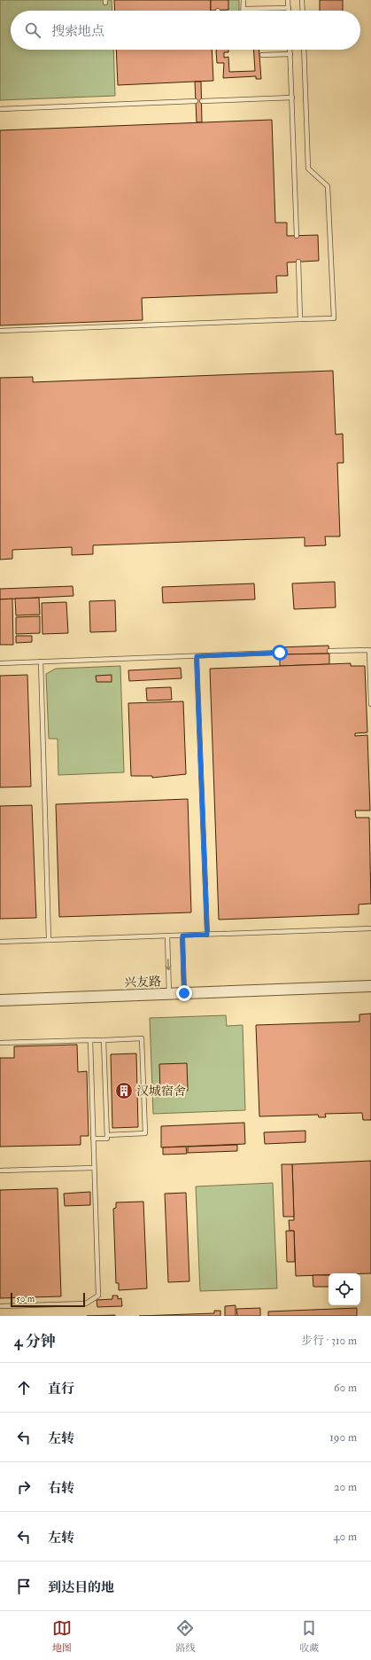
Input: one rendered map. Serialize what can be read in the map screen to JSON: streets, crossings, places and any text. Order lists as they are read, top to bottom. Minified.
{"streets":{"street":["兴友路"]},"places":{"building":["汉城宿舍"]},"scale_bar":"50 m","page":{"search":"搜索地点","scale":"50 m","heading":["4 分钟","步行 · 310 m"],"list":[["直行","60 m"],["左转","190 m"],["右转","20 m"],["左转","40 m"],"到达目的地"],"nav":["地图","路线","收藏"]}}
